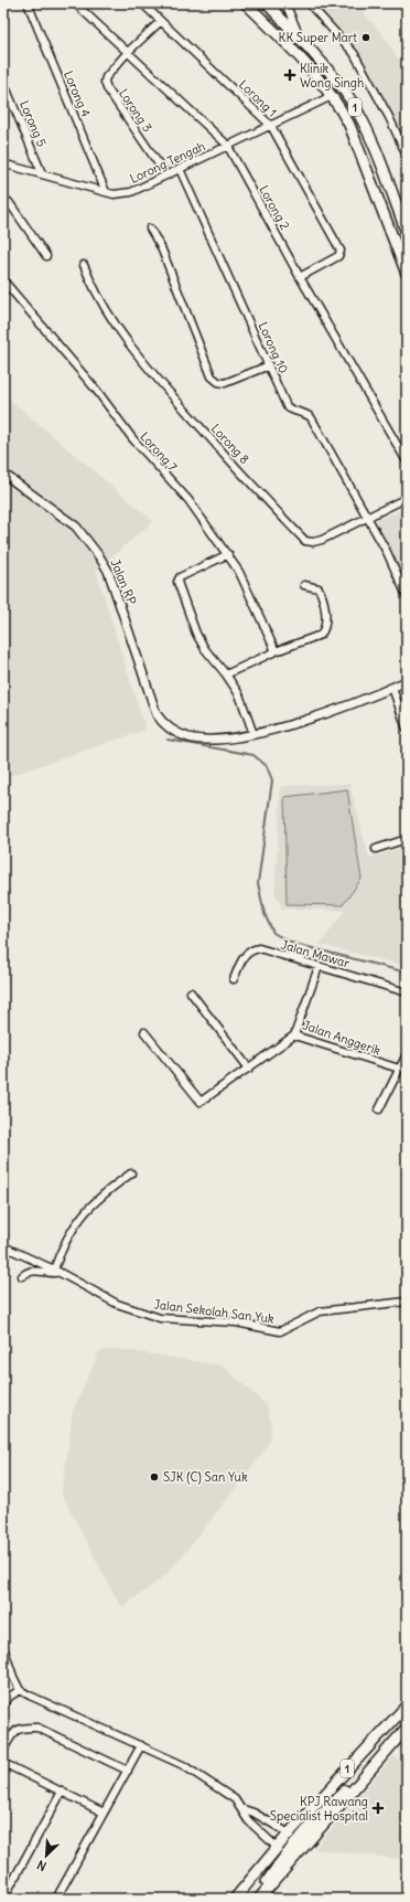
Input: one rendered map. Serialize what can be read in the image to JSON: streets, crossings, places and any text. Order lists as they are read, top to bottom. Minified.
{"streets":{"main road":["1"],"street":["Lorong 4","Lorong 1","Lorong 3","Lorong 5","Lorong Tengah","Lorong 2","Lorong 10","Lorong 8","Lorong 7","Jalan RP","Jalan Mawar","Jalan Anggerik","Jalan Sekolah San Yuk"]},"crossings":[["Lorong 4","Lorong Tengah"],["Lorong 1","Lorong 3"],["Lorong 1","Lorong Tengah"],["Lorong 1","Lorong 2"],["1","Lorong Tengah"],["Lorong 3","Lorong Tengah"],["Lorong 3","Lorong 2"],["Lorong 5","Lorong Tengah"],["Lorong Tengah","Lorong 2"],["Lorong Tengah","Lorong 10"],["Lorong 10","Lorong 8"],["Jalan Mawar","Jalan Anggerik"]],"places":{"other":["KK Super Mart","SJK (C) San Yuk"],"health":["Klinik Wong Singh","KPJ Rawang Specialist Hospital"]},"north":"bottom left"}
